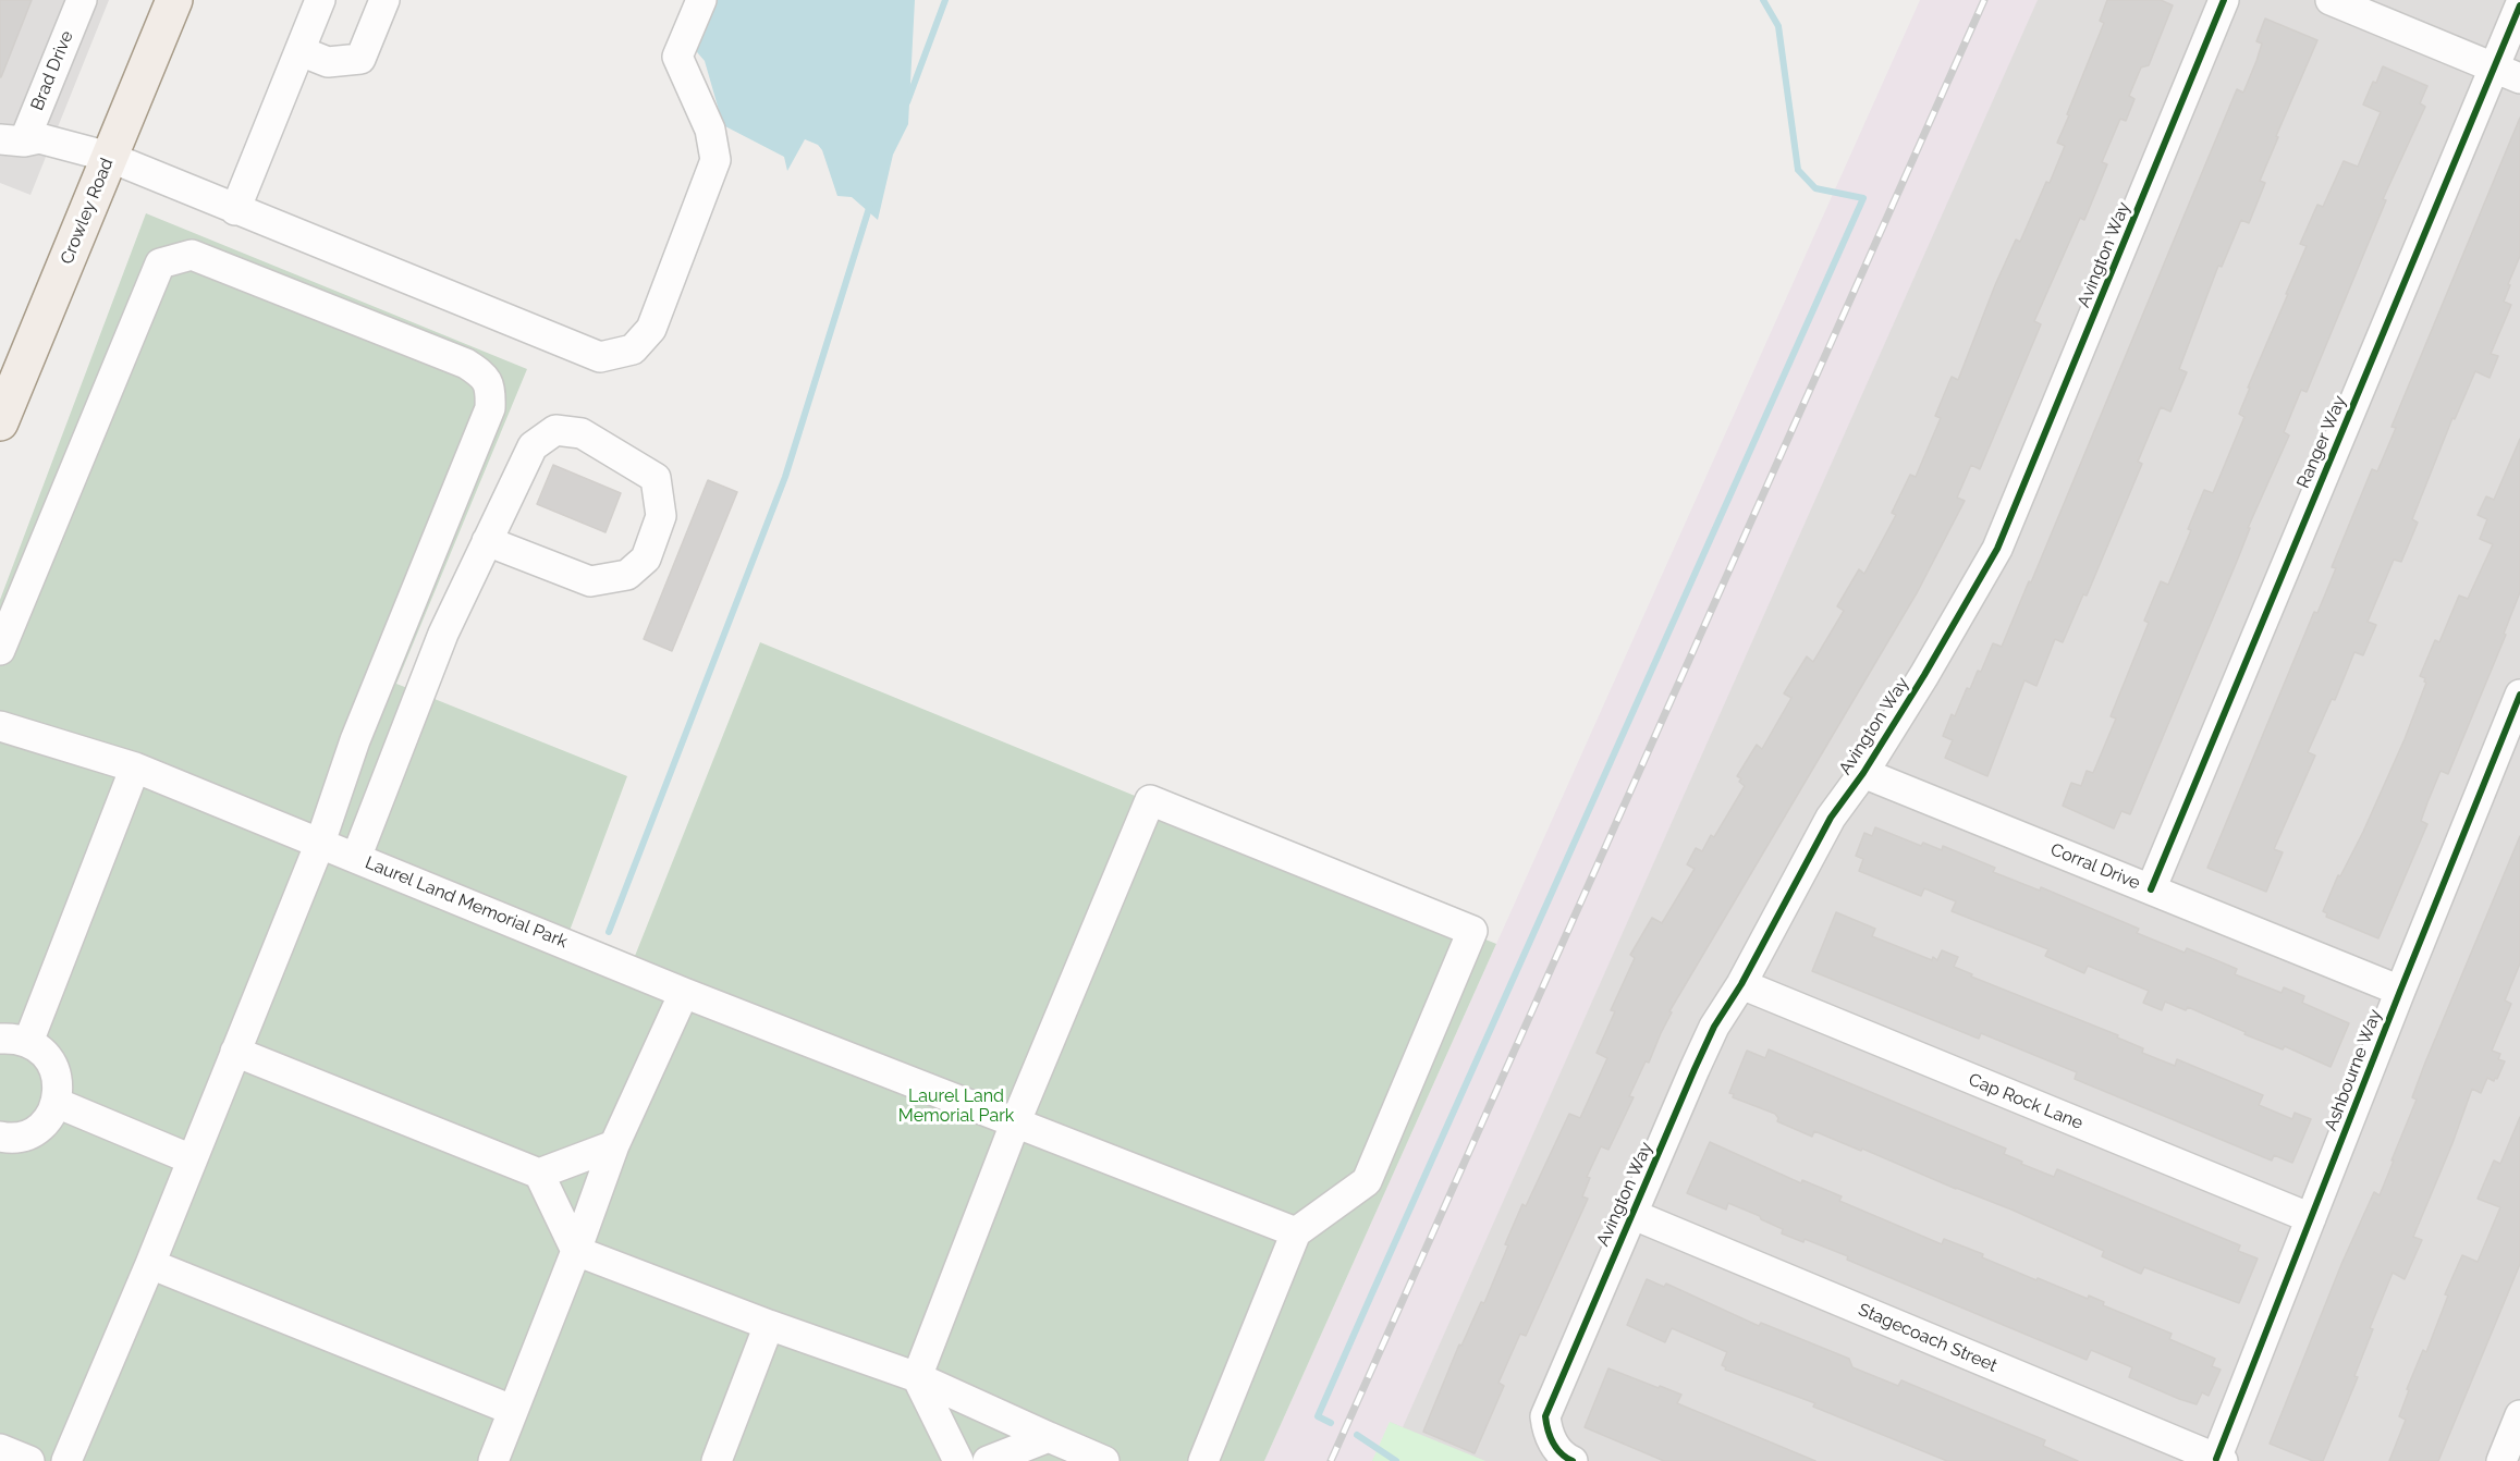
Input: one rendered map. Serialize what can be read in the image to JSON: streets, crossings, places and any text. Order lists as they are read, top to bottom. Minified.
{"streets":{"main road":["Crowley Road"],"street":["Brad Drive","Avington Way","Ranger Way","Corral Drive","Laurel Land Memorial Park","Ashbourne Way","Cap Rock Lane","Stagecoach Street"]},"crossings":[["Avington Way","Corral Drive"],["Avington Way","Cap Rock Lane"],["Avington Way","Stagecoach Street"],["Ranger Way","Corral Drive"],["Corral Drive","Ashbourne Way"],["Ashbourne Way","Cap Rock Lane"],["Ashbourne Way","Stagecoach Street"]],"parks":["Laurel Land Memorial Park"]}
